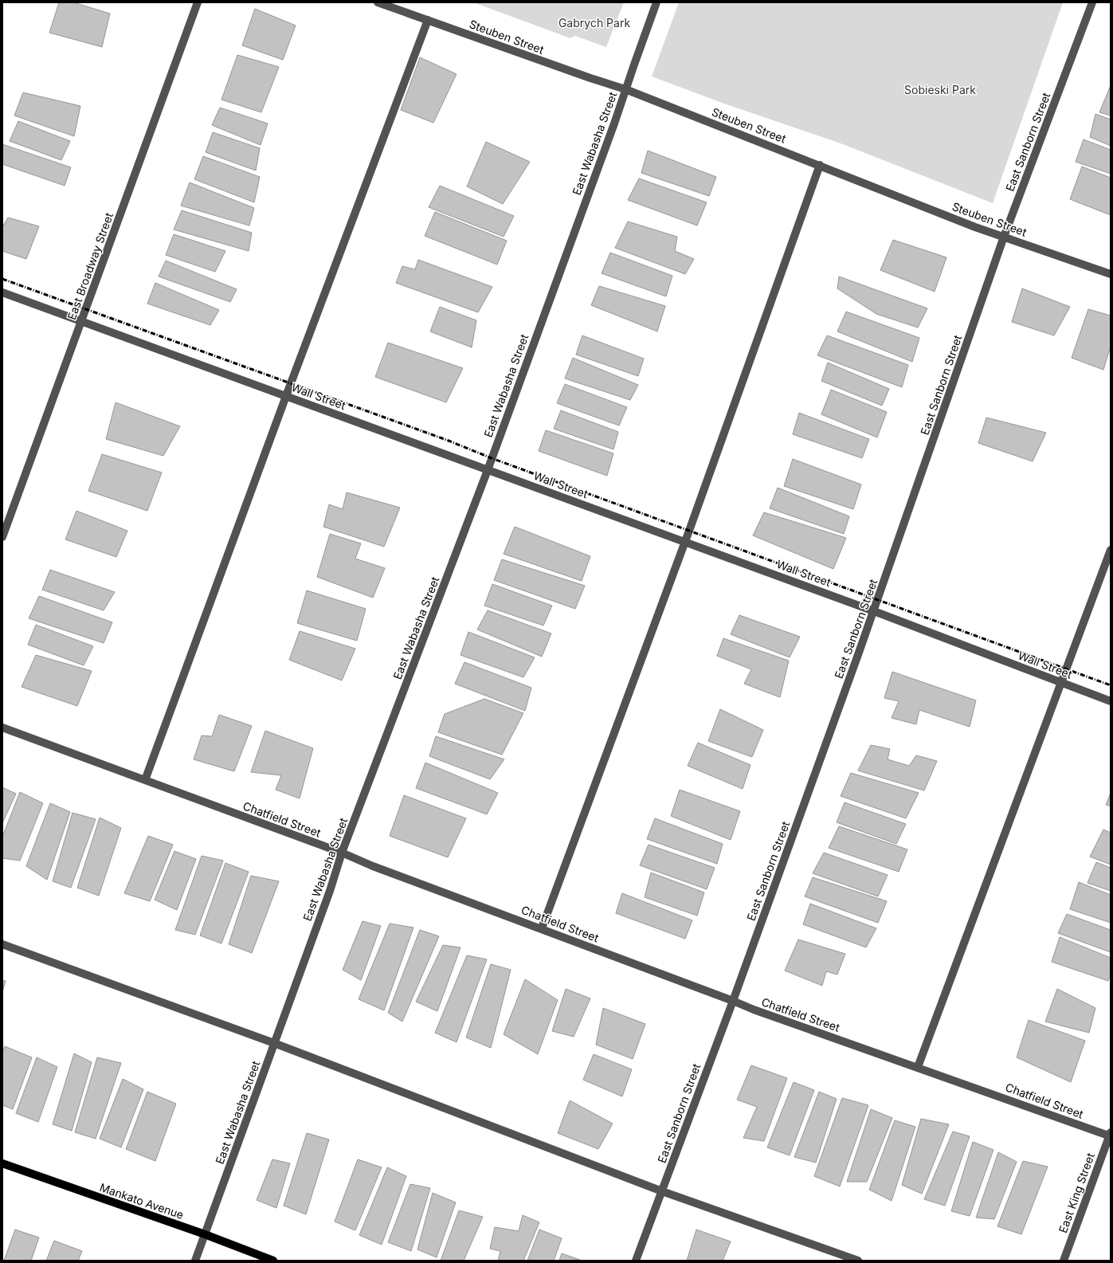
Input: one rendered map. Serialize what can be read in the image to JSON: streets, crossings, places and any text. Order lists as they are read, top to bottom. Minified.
{"streets":{"main road":["Mankato Avenue"],"street":["Steuben Street","East Sanborn Street","East Wabasha Street","East Broadway Street","Wall Street","Chatfield Street","East King Street"]},"crossings":[["Steuben Street","East Sanborn Street"],["Steuben Street","East Wabasha Street"],["East Sanborn Street","Wall Street"],["East Sanborn Street","Chatfield Street"],["East Wabasha Street","Wall Street"],["East Wabasha Street","Chatfield Street"],["East Wabasha Street","Mankato Avenue"],["East Broadway Street","Wall Street"],["Chatfield Street","East King Street"]],"parks":["Gabrych Park","Sobieski Park"]}
